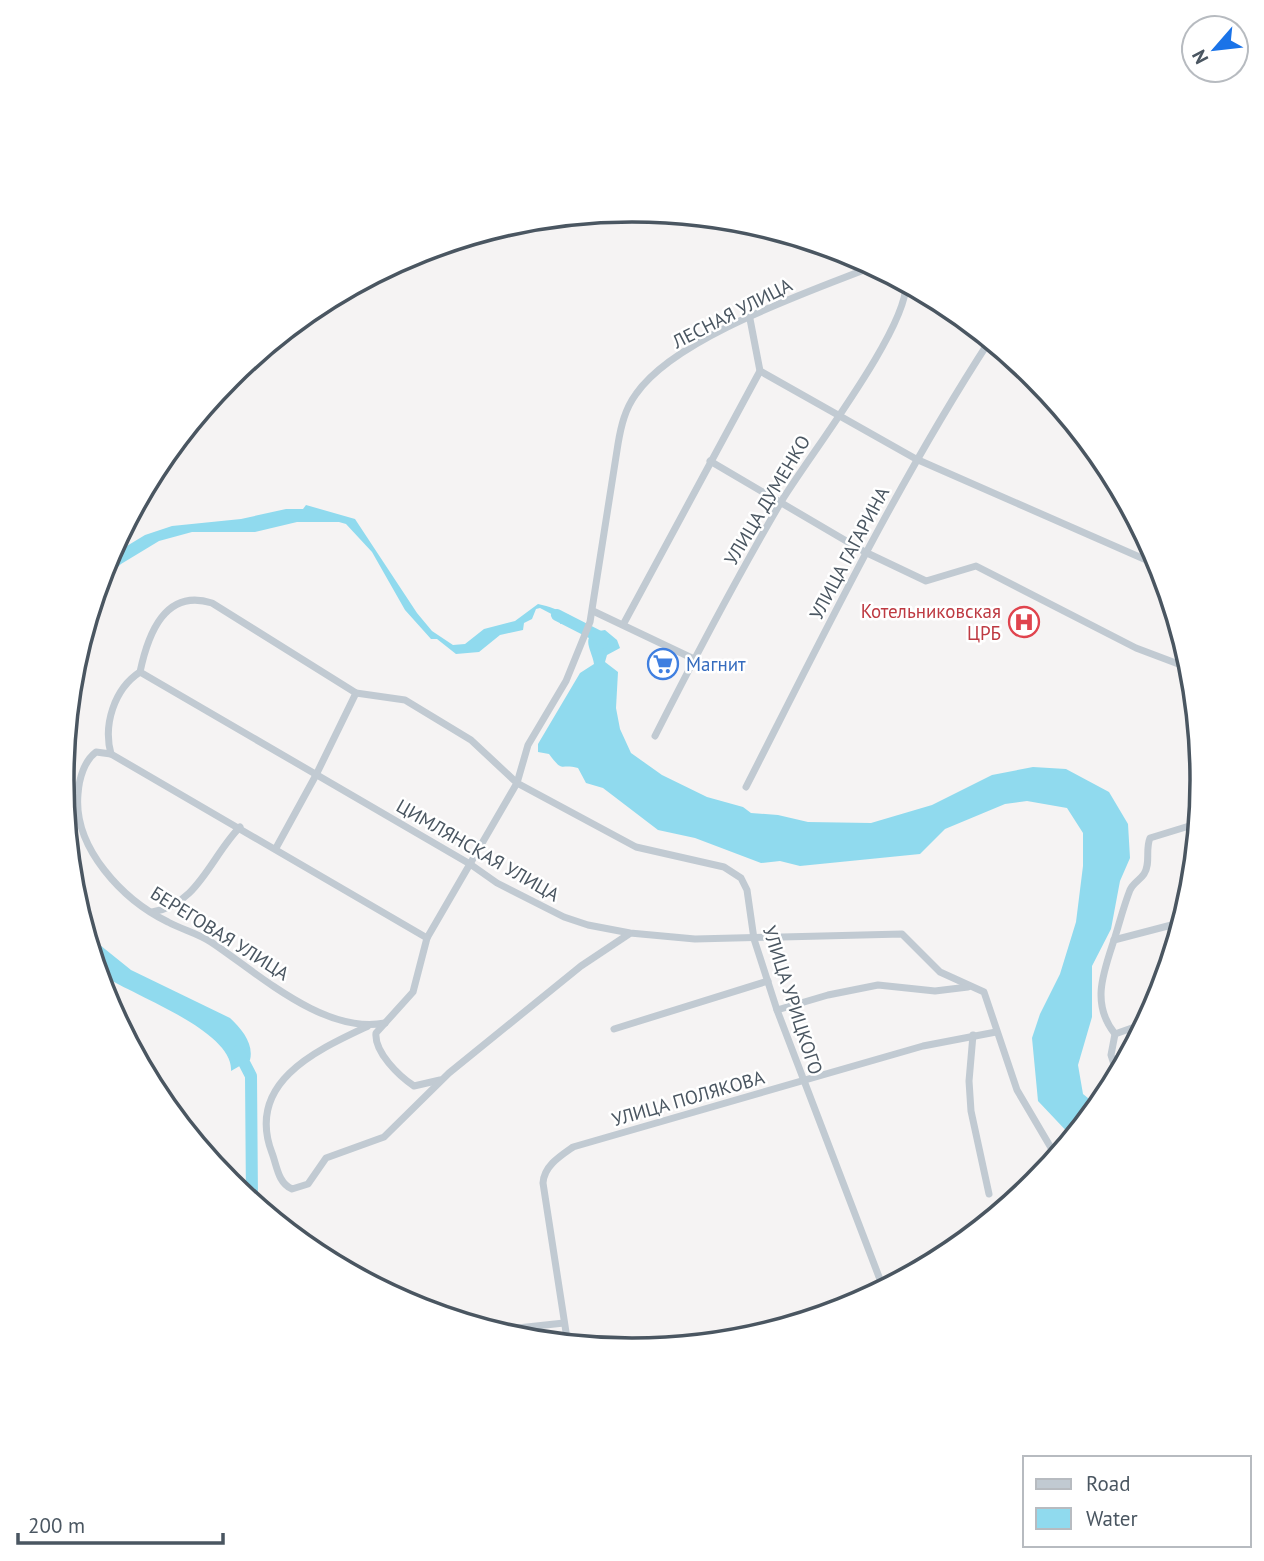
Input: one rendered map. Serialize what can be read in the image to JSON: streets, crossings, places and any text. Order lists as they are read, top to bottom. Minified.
{"streets":{"street":["ЛЕСНАЯ УЛИЦА","УЛИЦА ДУМЕНКО","УЛИЦА ГАГАРИНА","ЦИМЛЯНСКАЯ УЛИЦА","БЕРЕГОВАЯ УЛИЦА","УЛИЦА УРИЦКОГО","УЛИЦА ПОЛЯКОВА"]},"crossings":[["ЛЕСНАЯ УЛИЦА","УЛИЦА УРИЦКОГО"],["ЦИМЛЯНСКАЯ УЛИЦА","УЛИЦА УРИЦКОГО"],["ЦИМЛЯНСКАЯ УЛИЦА","УЛИЦА ПОЛЯКОВА"],["УЛИЦА УРИЦКОГО","УЛИЦА ПОЛЯКОВА"]],"places":{"hospital":["Котельниковская ЦРБ"],"supermarket":["Магнит"]},"legend":["Road","Water"],"scale_bar":"200 m","north":"bottom left"}
